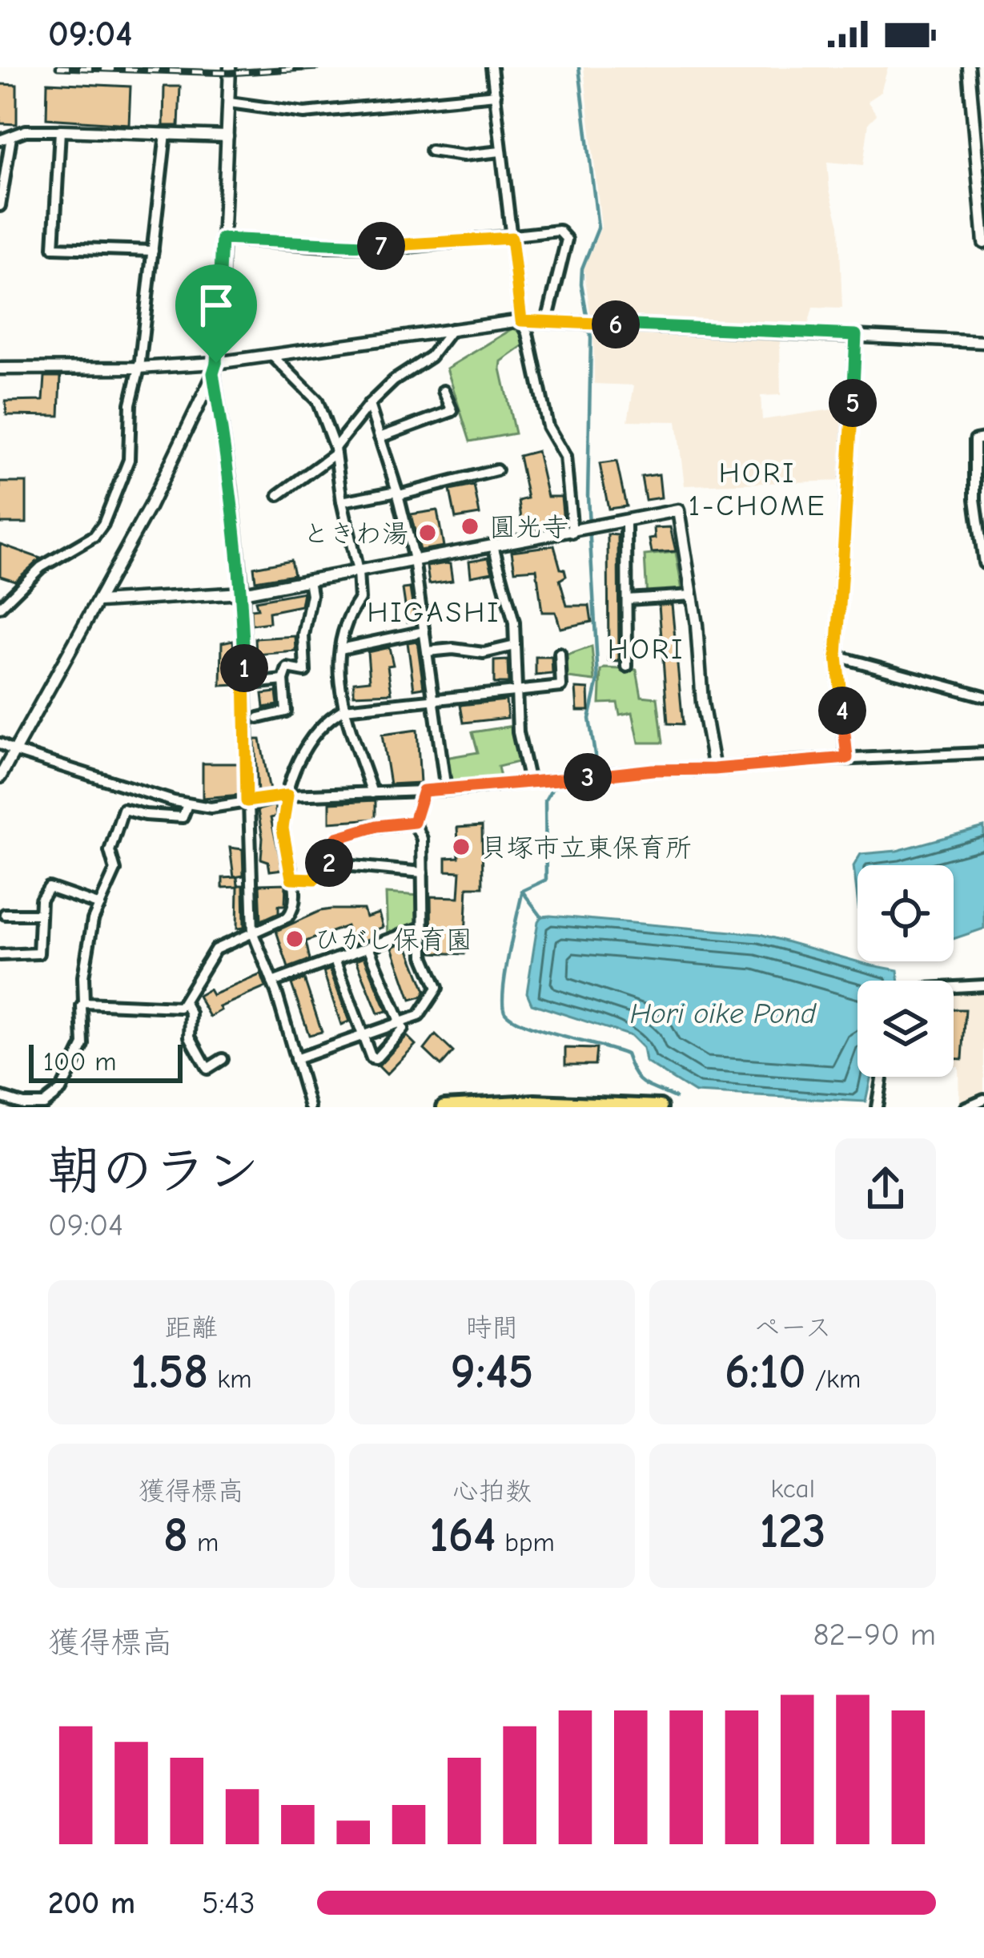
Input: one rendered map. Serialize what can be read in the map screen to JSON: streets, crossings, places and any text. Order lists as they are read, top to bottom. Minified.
{"districts":["HORI 1-CHOME","HIGASHI","HORI"],"water":["Hori oike Pond"],"places":["圓光寺","ときわ湯","貝塚市立東保育所","ひがし保育園"],"scale_bar":"100 m","page":{"status":"09:04","pins":["7","6","5","1","4","3","2"],"scale":"100 m","heading":["朝のラン","09:04"],"stats":[["距離","1.58 km"],["時間","9:45"],["ペース","6:10 /km"],["獲得標高","8 m"],["心拍数","164 bpm"],["kcal","123"]],"chart":["獲得標高","82–90 m"],"list":[{"name":"200 m","note":"5:43"}]}}
